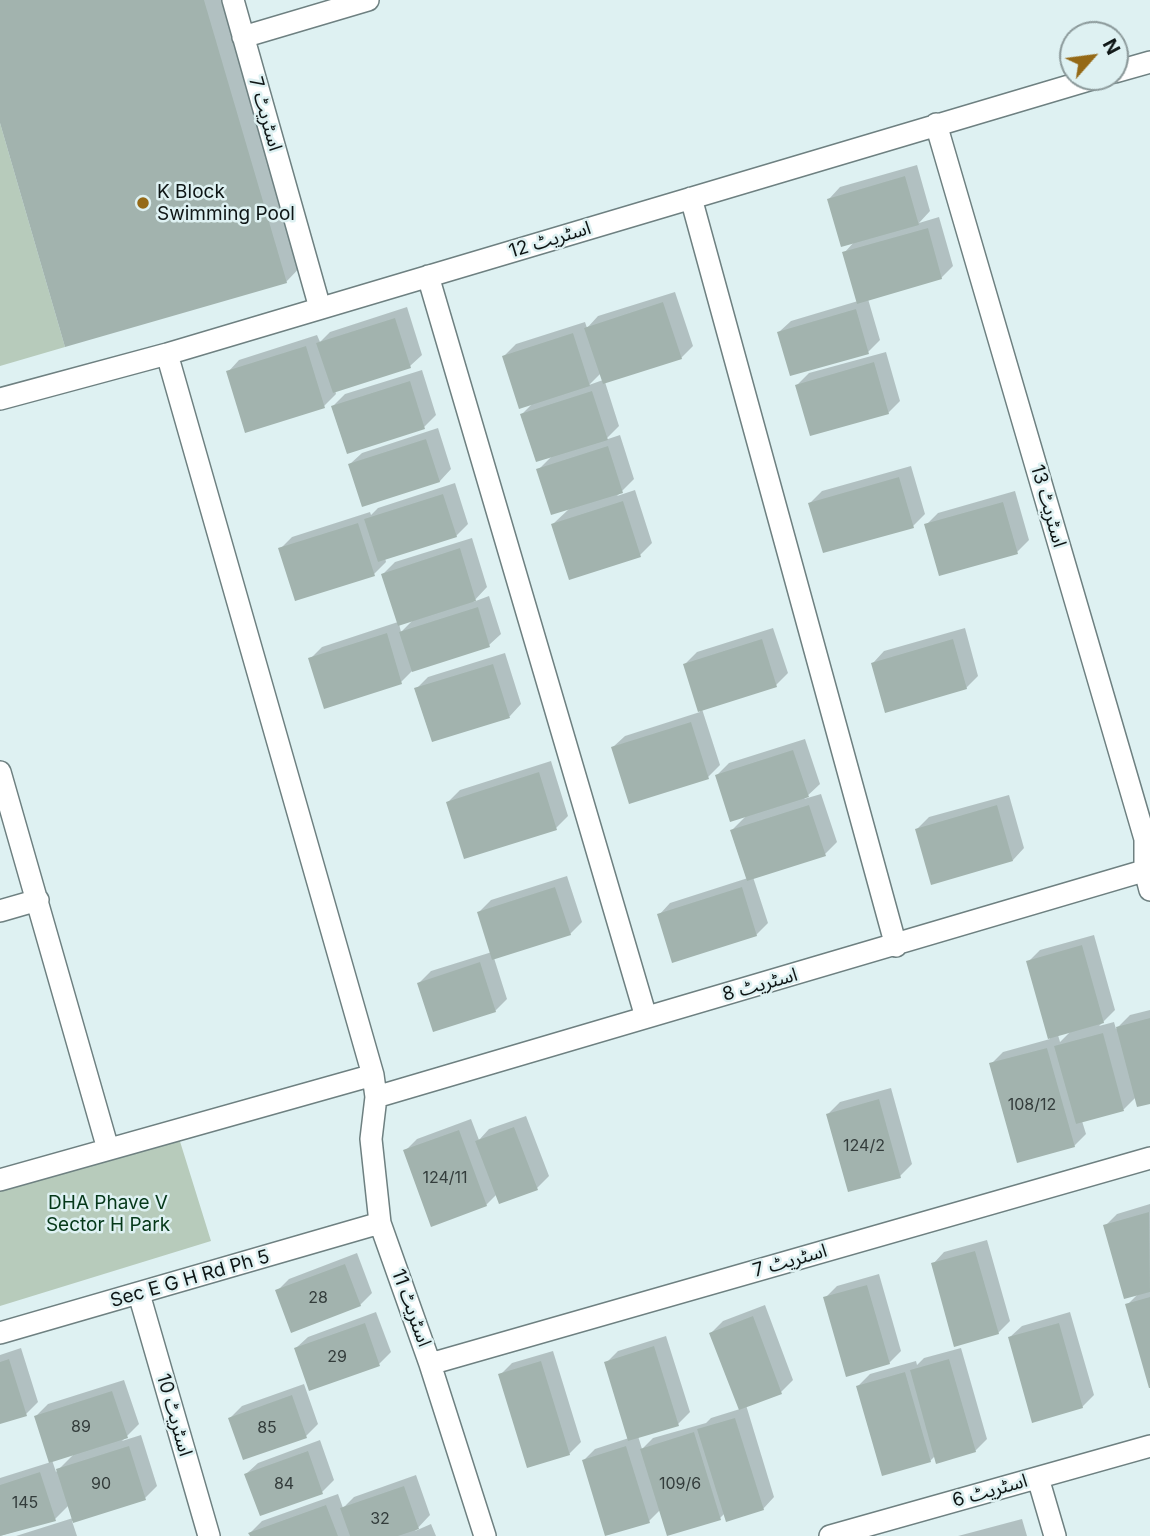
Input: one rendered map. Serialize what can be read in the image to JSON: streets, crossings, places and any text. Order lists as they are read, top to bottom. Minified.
{"streets":{"street":["اسٹریٹ 7","اسٹریٹ 12","اسٹریٹ 13","اسٹریٹ 8","Sec E G H Rd Ph 5","اسٹریٹ 11","اسٹریٹ 10","اسٹریٹ 6"]},"crossings":[["اسٹریٹ 7","اسٹریٹ 12"],["اسٹریٹ 7","اسٹریٹ 11"],["اسٹریٹ 12","اسٹریٹ 13"],["اسٹریٹ 13","اسٹریٹ 8"],["اسٹریٹ 8","اسٹریٹ 11"],["Sec E G H Rd Ph 5","اسٹریٹ 11"],["Sec E G H Rd Ph 5","اسٹریٹ 10"]],"parks":["DHA Phave V Sector H Park"],"places":["K Block Swimming Pool"],"house_numbers":["108/12","124/2","124/11","28","29","89","85","90","84","109/6","145","32"],"north":"top right"}
